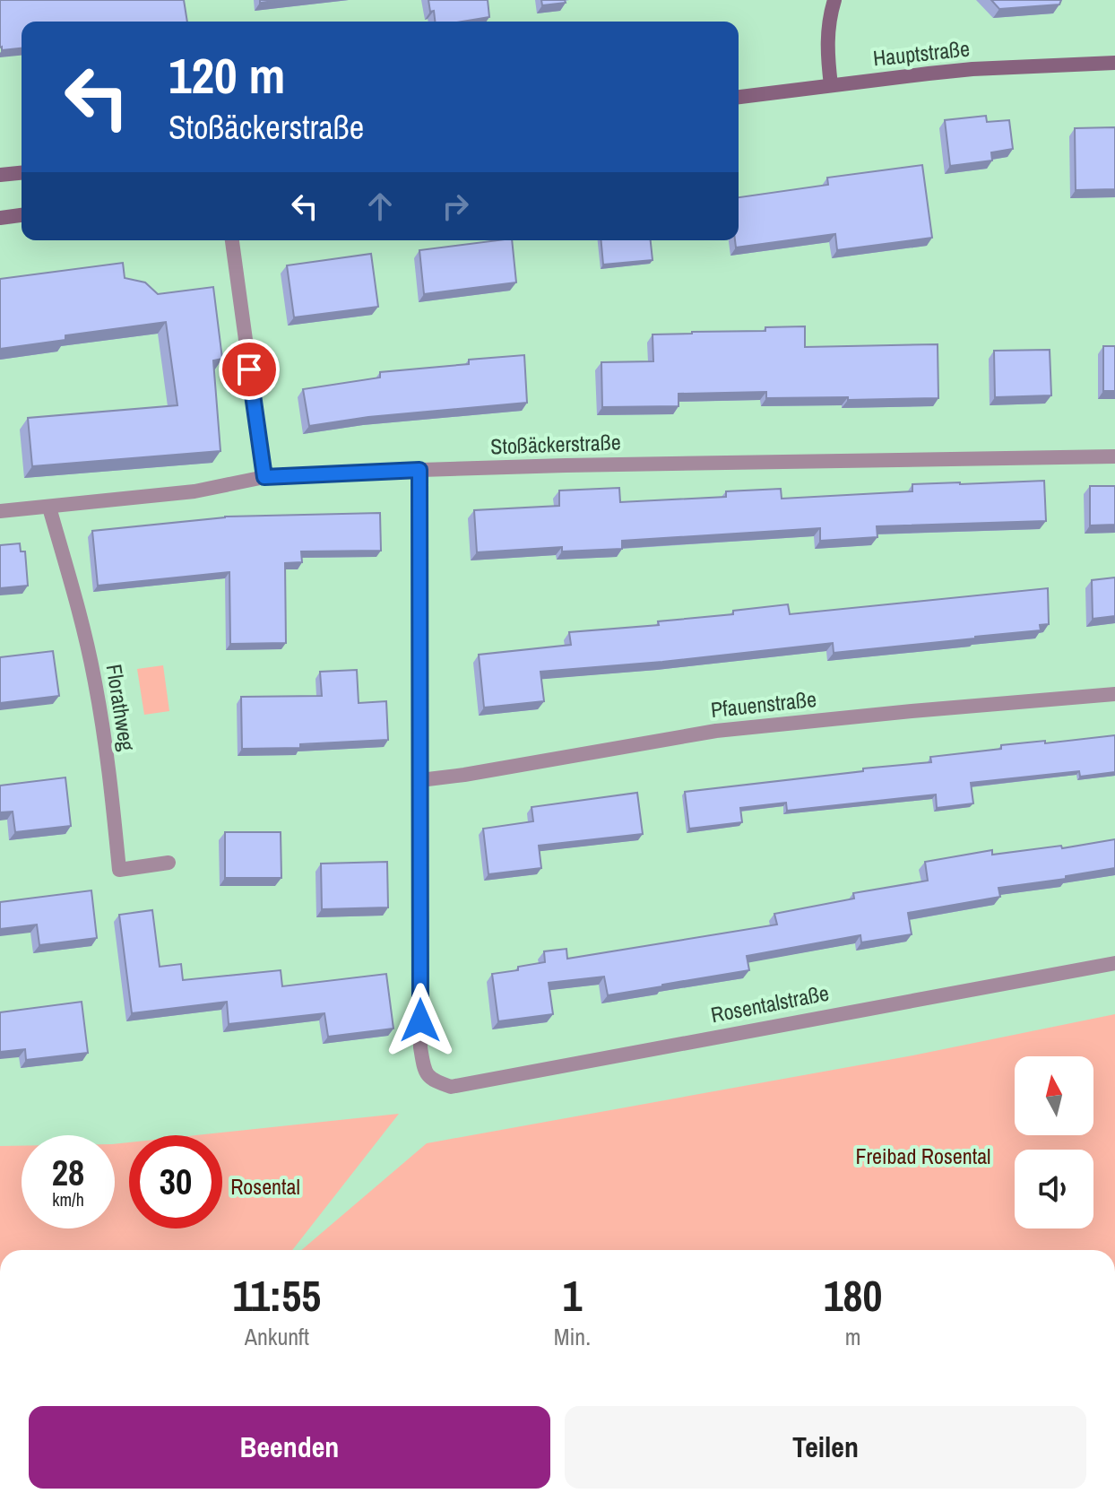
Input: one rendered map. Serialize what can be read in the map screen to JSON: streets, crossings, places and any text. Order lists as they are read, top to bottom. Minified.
{"streets":{"main road":["Hauptstraße"],"street":["Stoßäckerstraße","Pfauenstraße","Florathweg","Rosentalstraße"]},"crossings":[["Stoßäckerstraße","Florathweg"],["Pfauenstraße","Rosentalstraße"]],"parks":["Freibad Rosental","Rosental"],"north":"top","page":{"turn":["120 m","Stoßäckerstraße"],"speed":"28 km/h","limit":"30","eta":["11:55","Ankunft","1","Min.","180","m"],"buttons":["Beenden","Teilen"]}}
